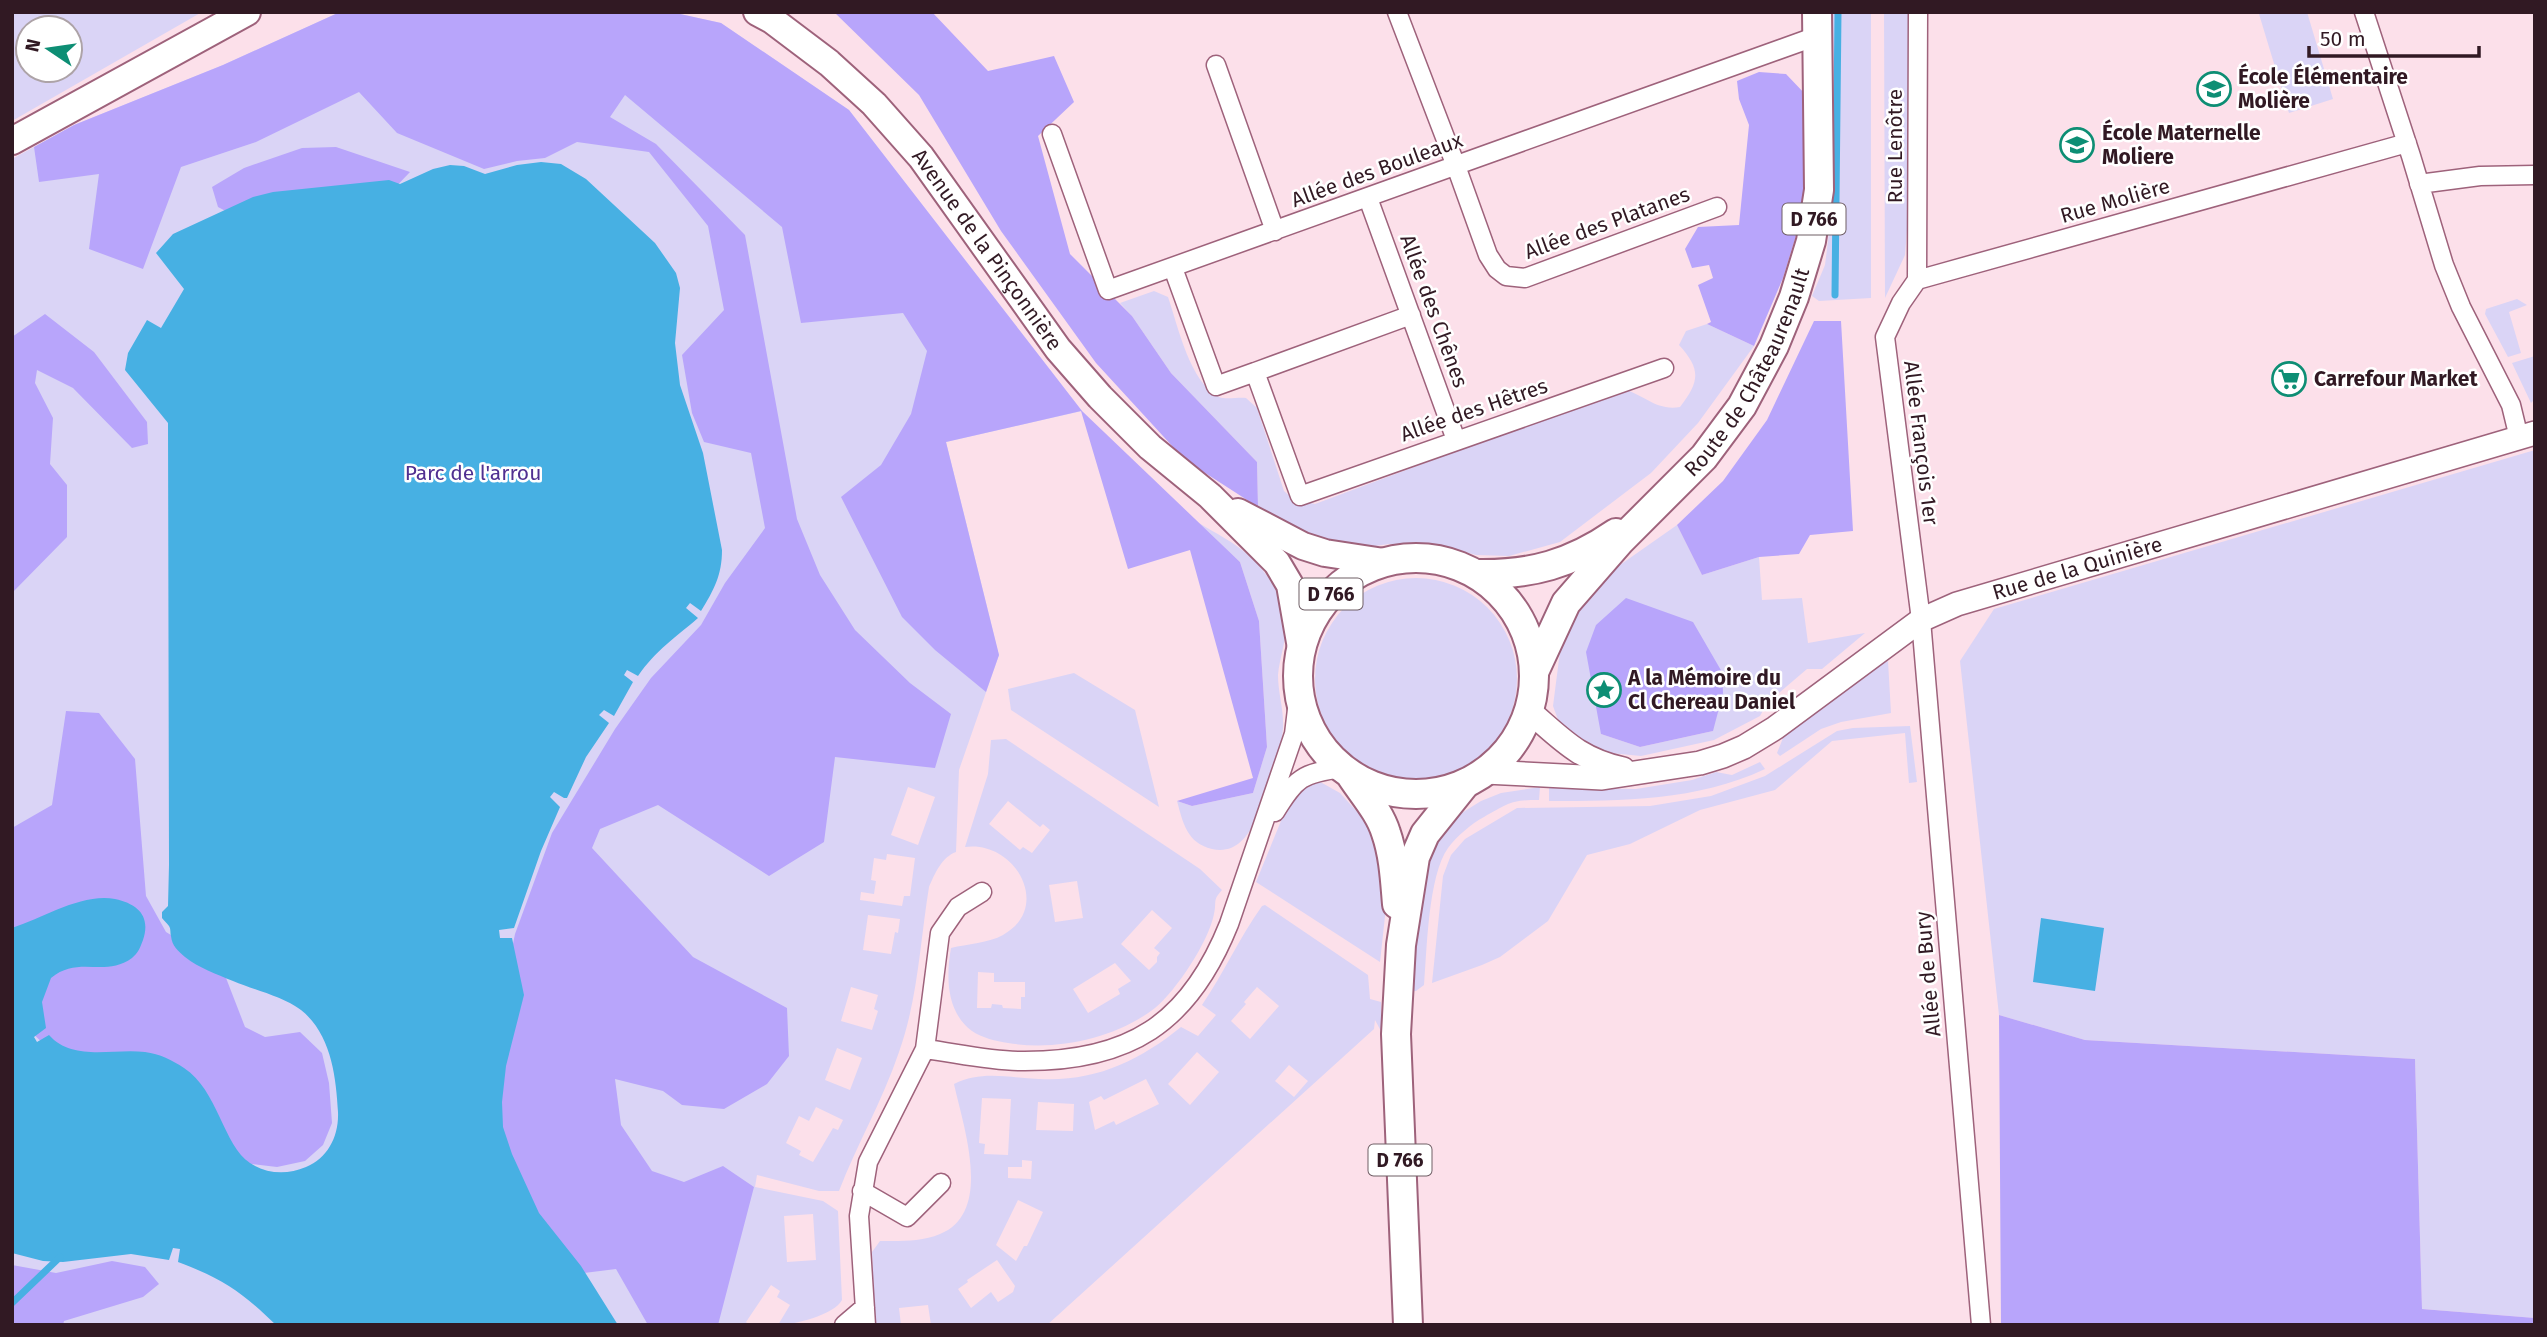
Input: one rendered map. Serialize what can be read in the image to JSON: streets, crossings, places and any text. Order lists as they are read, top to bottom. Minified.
{"streets":{"main road":["D 766","Avenue de la Pinçonnière","Route de Châteaurenault"],"street":["Rue Lenôtre","Allée des Bouleaux","Rue Molière","Allée des Platanes","Allée des Chênes","Allée des Hêtres","Allée François 1er","Rue de la Quinière","Allée de Bury"]},"crossings":[["Rue Lenôtre","Rue Molière"],["Rue Lenôtre","Allée François 1er"],["Allée des Bouleaux","Allée des Platanes"],["Allée des Bouleaux","Allée des Chênes"],["Allée des Bouleaux","Route de Châteaurenault"],["Rue Molière","Allée François 1er"],["D 766","Avenue de la Pinçonnière"],["D 766","Route de Châteaurenault"],["D 766","Rue de la Quinière"],["Avenue de la Pinçonnière","Route de Châteaurenault"],["Avenue de la Pinçonnière","Rue de la Quinière"],["Allée des Chênes","Allée des Hêtres"],["Route de Châteaurenault","Rue de la Quinière"],["Allée François 1er","Rue de la Quinière"],["Allée François 1er","Allée de Bury"],["Rue de la Quinière","Allée de Bury"]],"parks":["Parc de l'arrou"],"places":{"school or university":["École Élémentaire Molière","École Maternelle Moliere"],"supermarket":["Carrefour Market"],"place":["A la Mémoire du Cl Chereau Daniel"]},"scale_bar":"50 m","north":"left"}
